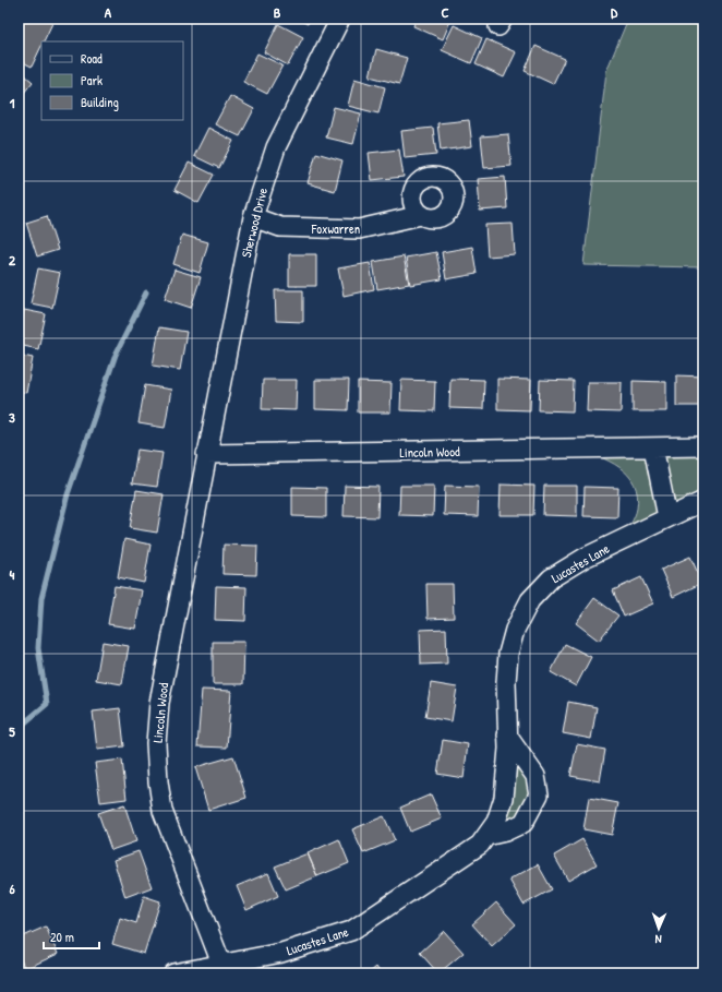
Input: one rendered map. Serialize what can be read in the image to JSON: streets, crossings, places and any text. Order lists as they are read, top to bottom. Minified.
{"streets":{"street":["Sherwood Drive","Foxwarren","Lincoln Wood","Lucastes Lane"]},"crossings":[["Sherwood Drive","Foxwarren"],["Sherwood Drive","Lincoln Wood"],["Lincoln Wood","Lucastes Lane"]],"legend":["Road","Park","Building"],"scale_bar":"20 m","north":"bottom","grid":{"columns":["A","B","C","D"],"rows":["1","2","3","4","5","6"]}}
